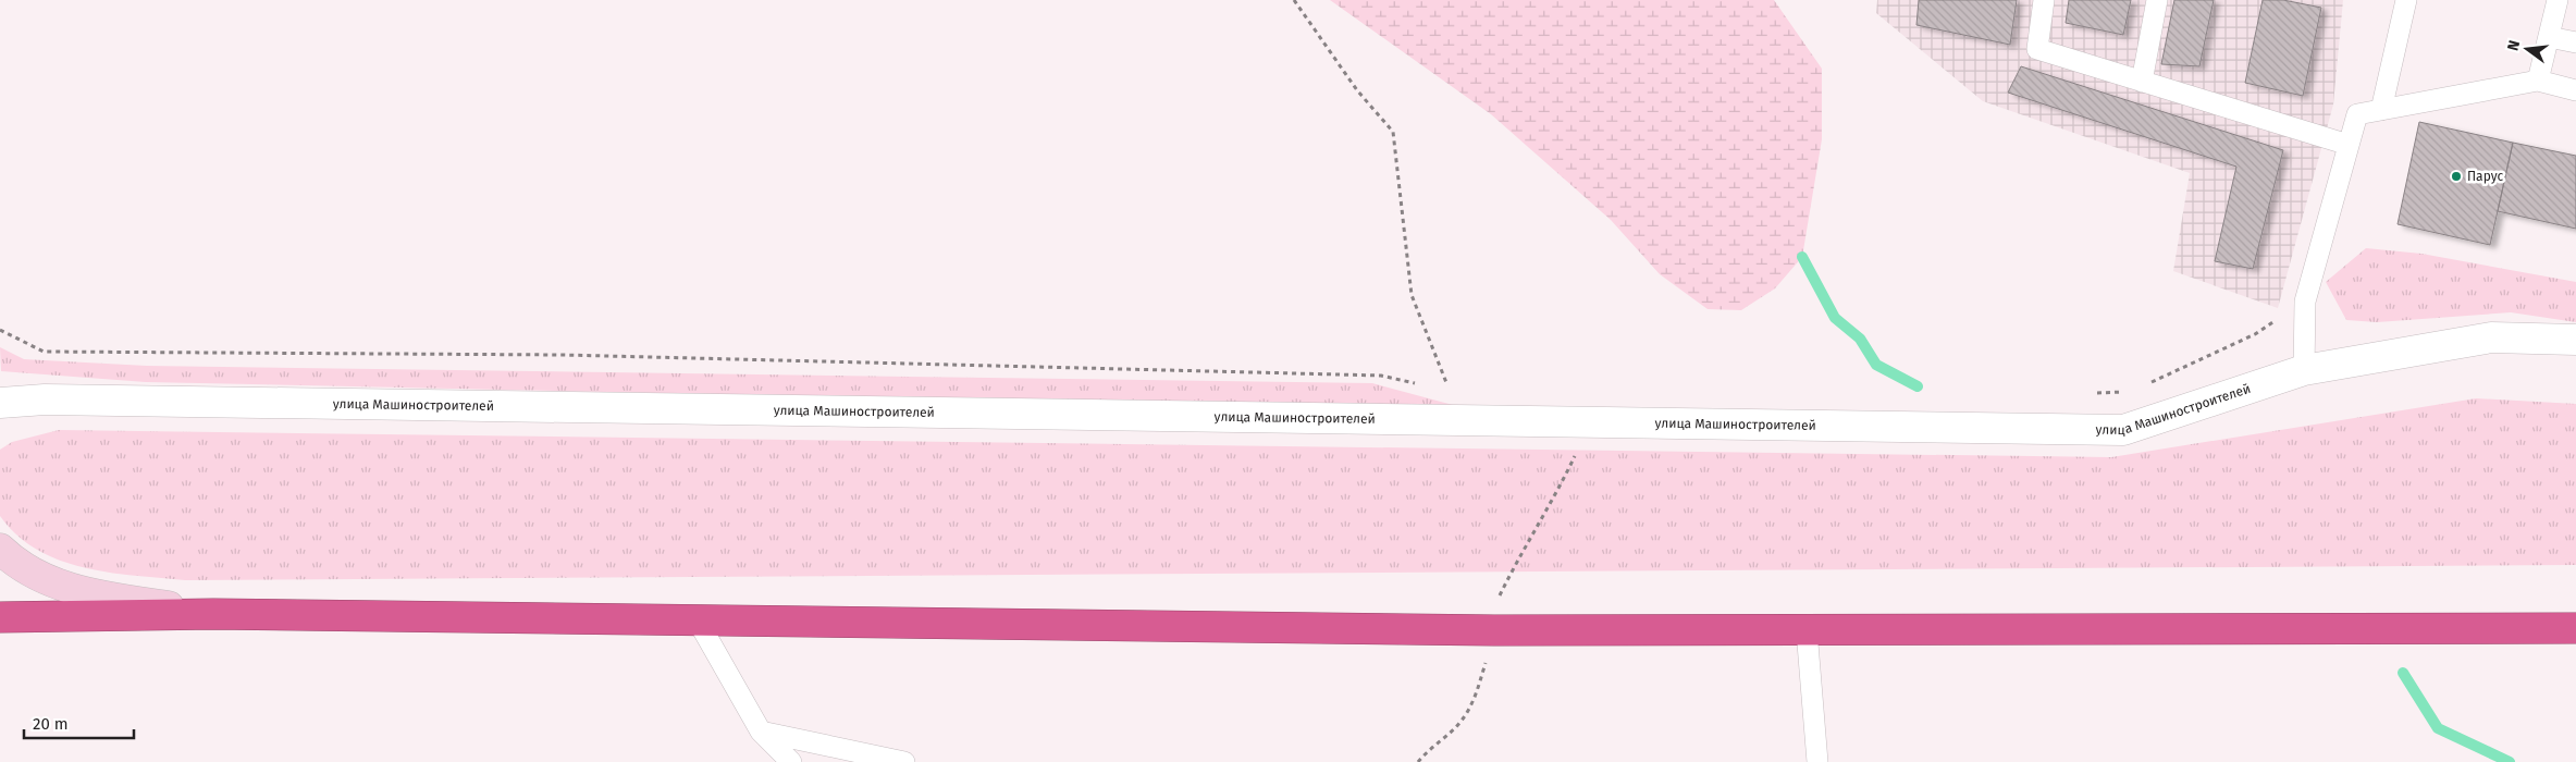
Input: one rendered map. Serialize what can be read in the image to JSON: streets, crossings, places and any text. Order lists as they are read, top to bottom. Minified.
{"streets":{"street":["улица Машиностроителей"]},"places":["Парус"],"scale_bar":"20 m","north":"left"}
